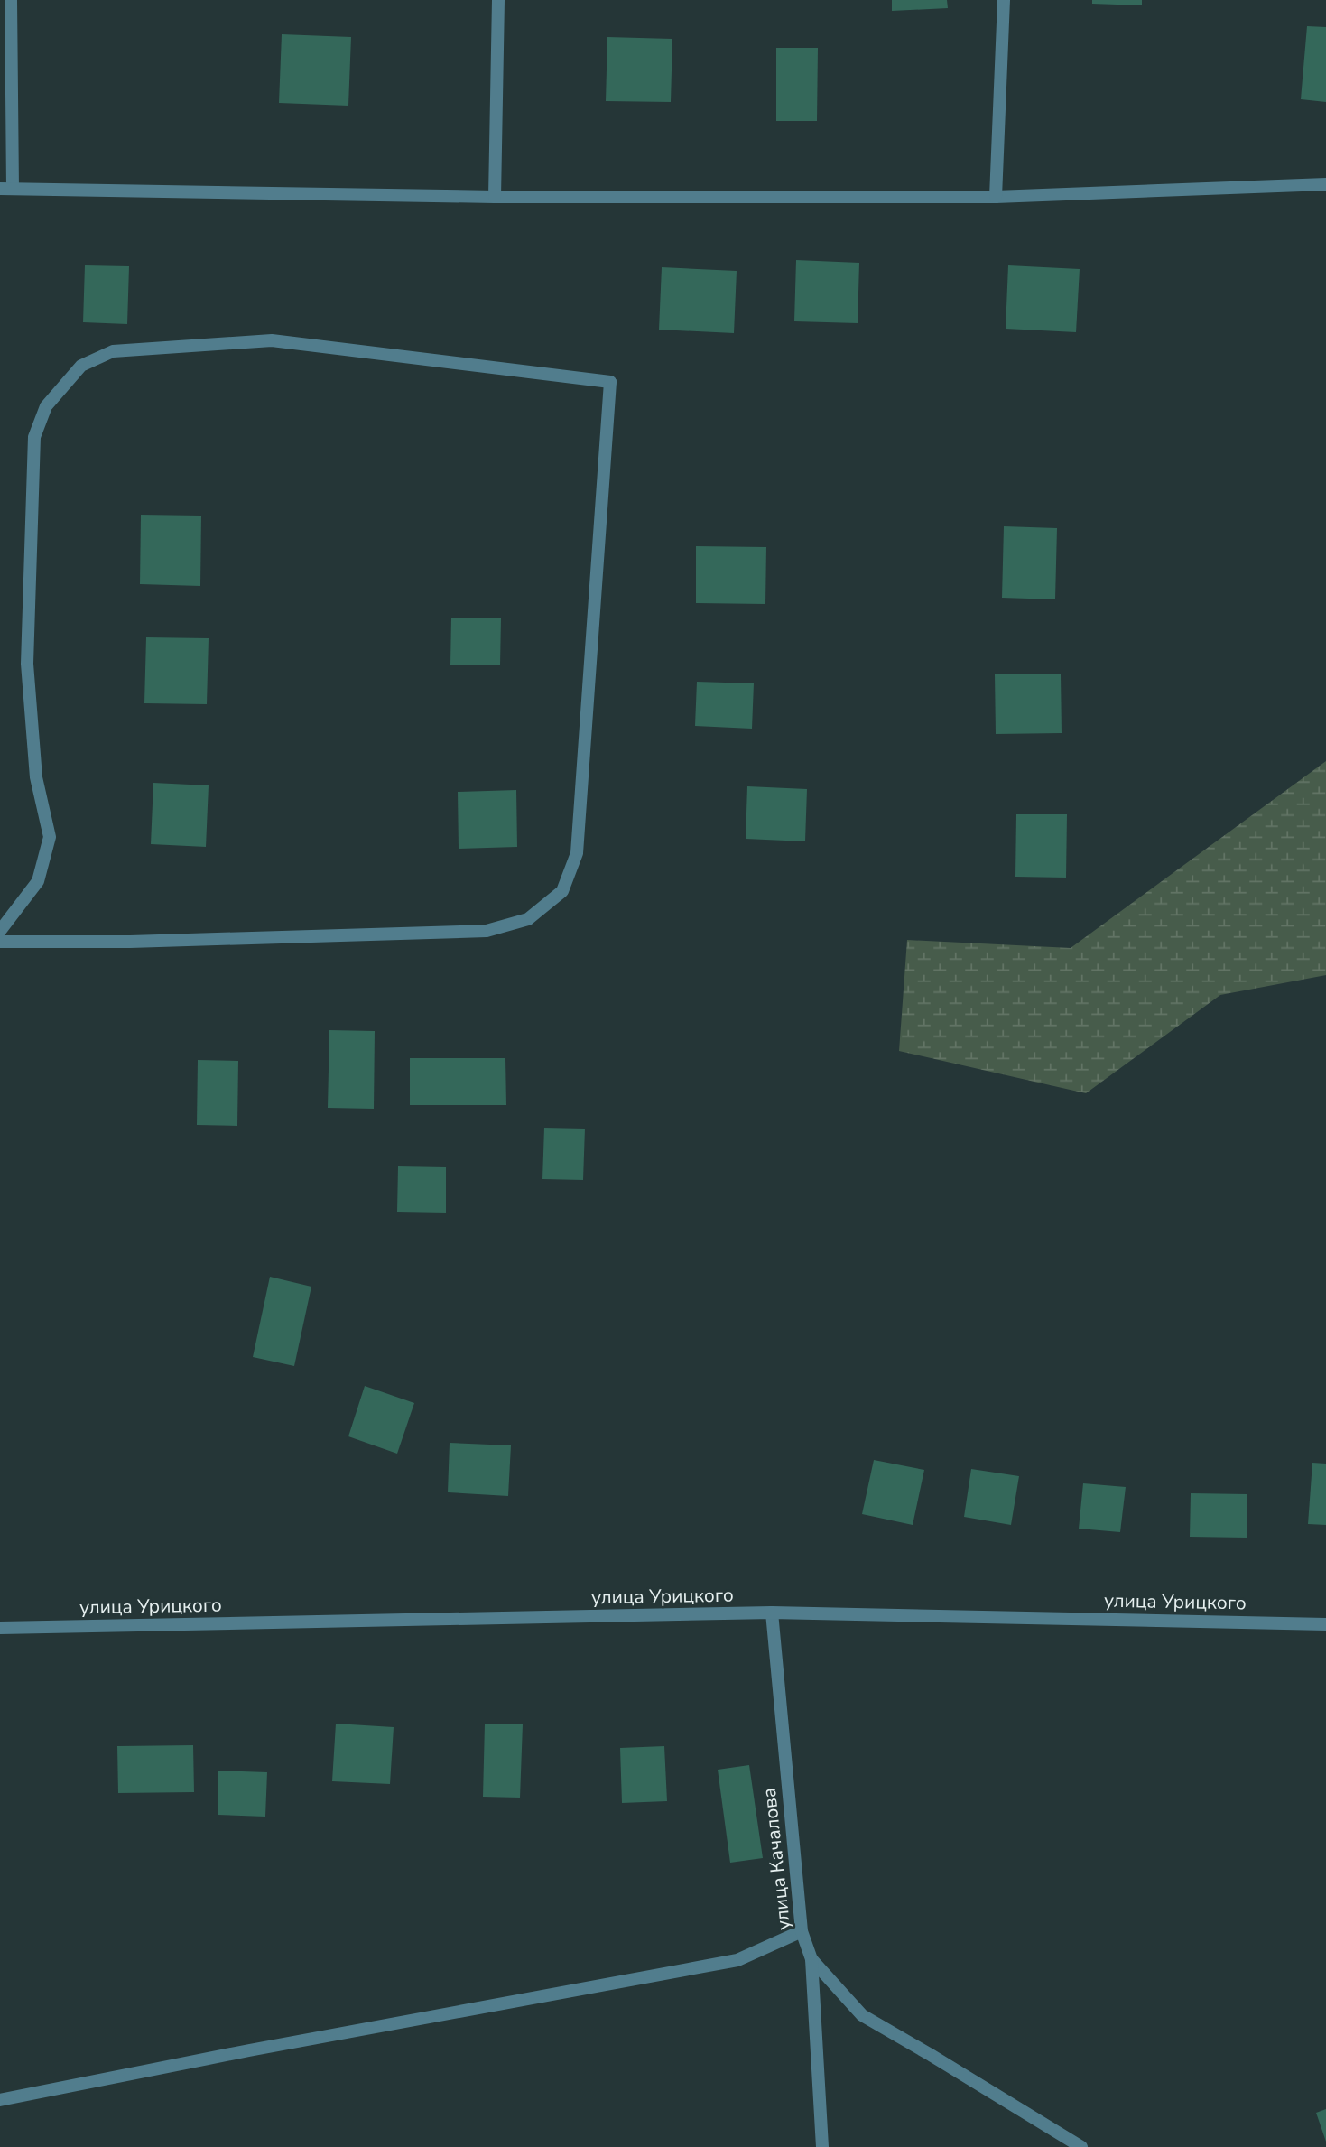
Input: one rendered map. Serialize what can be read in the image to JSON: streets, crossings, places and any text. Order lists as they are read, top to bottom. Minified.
{"streets":{"street":["улица Урицкого","улица Качалова"]},"crossings":[["улица Урицкого","улица Качалова"]]}
